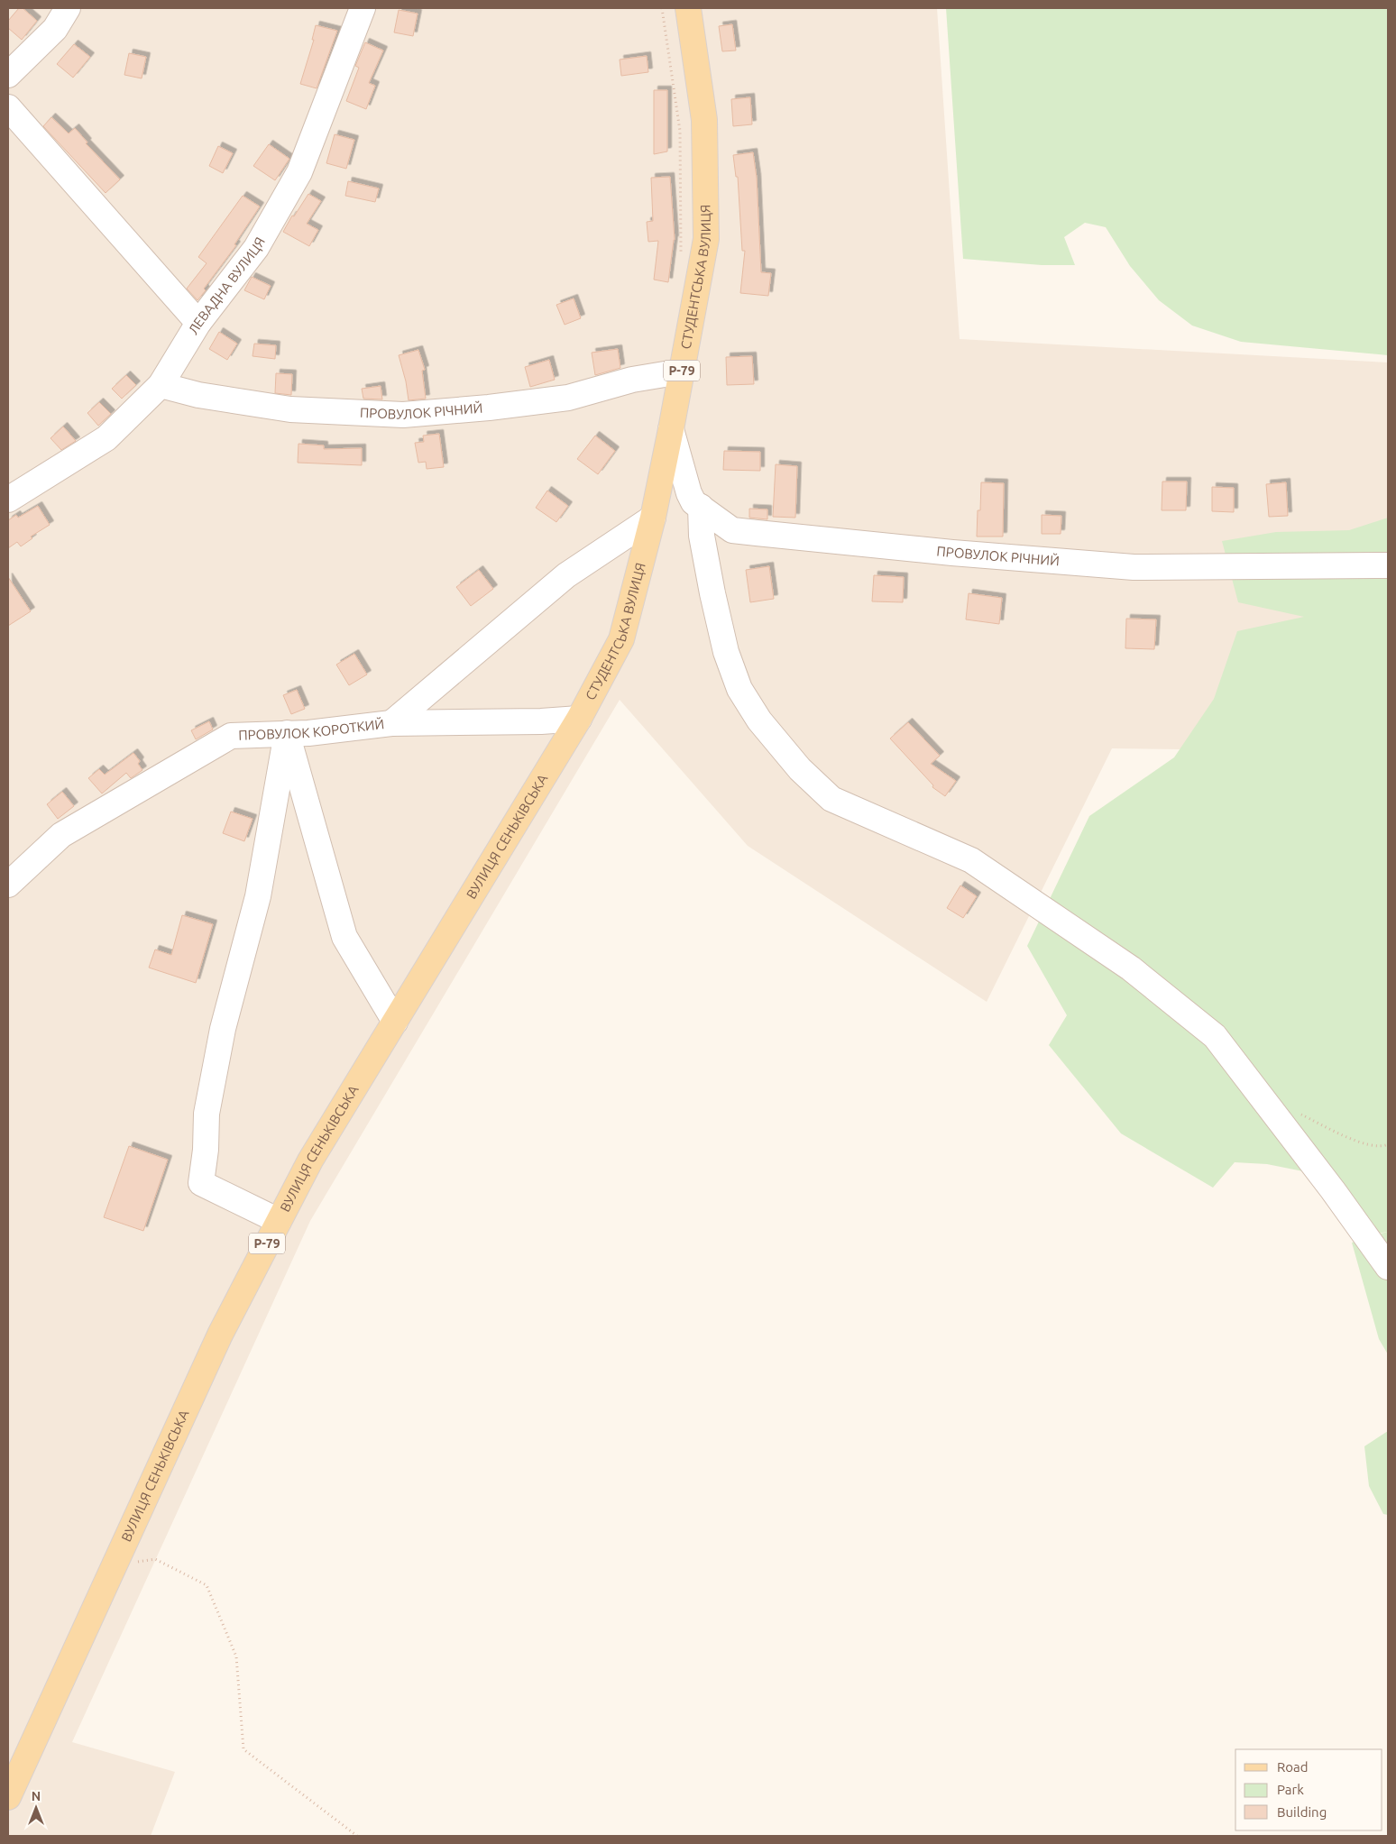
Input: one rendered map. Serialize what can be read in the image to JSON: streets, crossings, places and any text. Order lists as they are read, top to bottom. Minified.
{"streets":{"main road":["СТУДЕНТСЬКА ВУЛИЦЯ","Р-79","ВУЛИЦЯ СЕНЬКIВСЬКА"],"street":["ЛЕВАДНА ВУЛИЦЯ","ПРОВУЛОК РІЧНИЙ","ПРОВУЛОК РIЧНИЙ","ПРОВУЛОК КОРОТКИЙ"]},"crossings":[["СТУДЕНТСЬКА ВУЛИЦЯ","ПРОВУЛОК РІЧНИЙ"],["СТУДЕНТСЬКА ВУЛИЦЯ","ПРОВУЛОК РIЧНИЙ"],["СТУДЕНТСЬКА ВУЛИЦЯ","ПРОВУЛОК КОРОТКИЙ"],["СТУДЕНТСЬКА ВУЛИЦЯ","ВУЛИЦЯ СЕНЬКIВСЬКА"],["ЛЕВАДНА ВУЛИЦЯ","ПРОВУЛОК РІЧНИЙ"],["ПРОВУЛОК КОРОТКИЙ","ВУЛИЦЯ СЕНЬКIВСЬКА"]],"legend":["Road","Park","Building"],"north":"top"}
